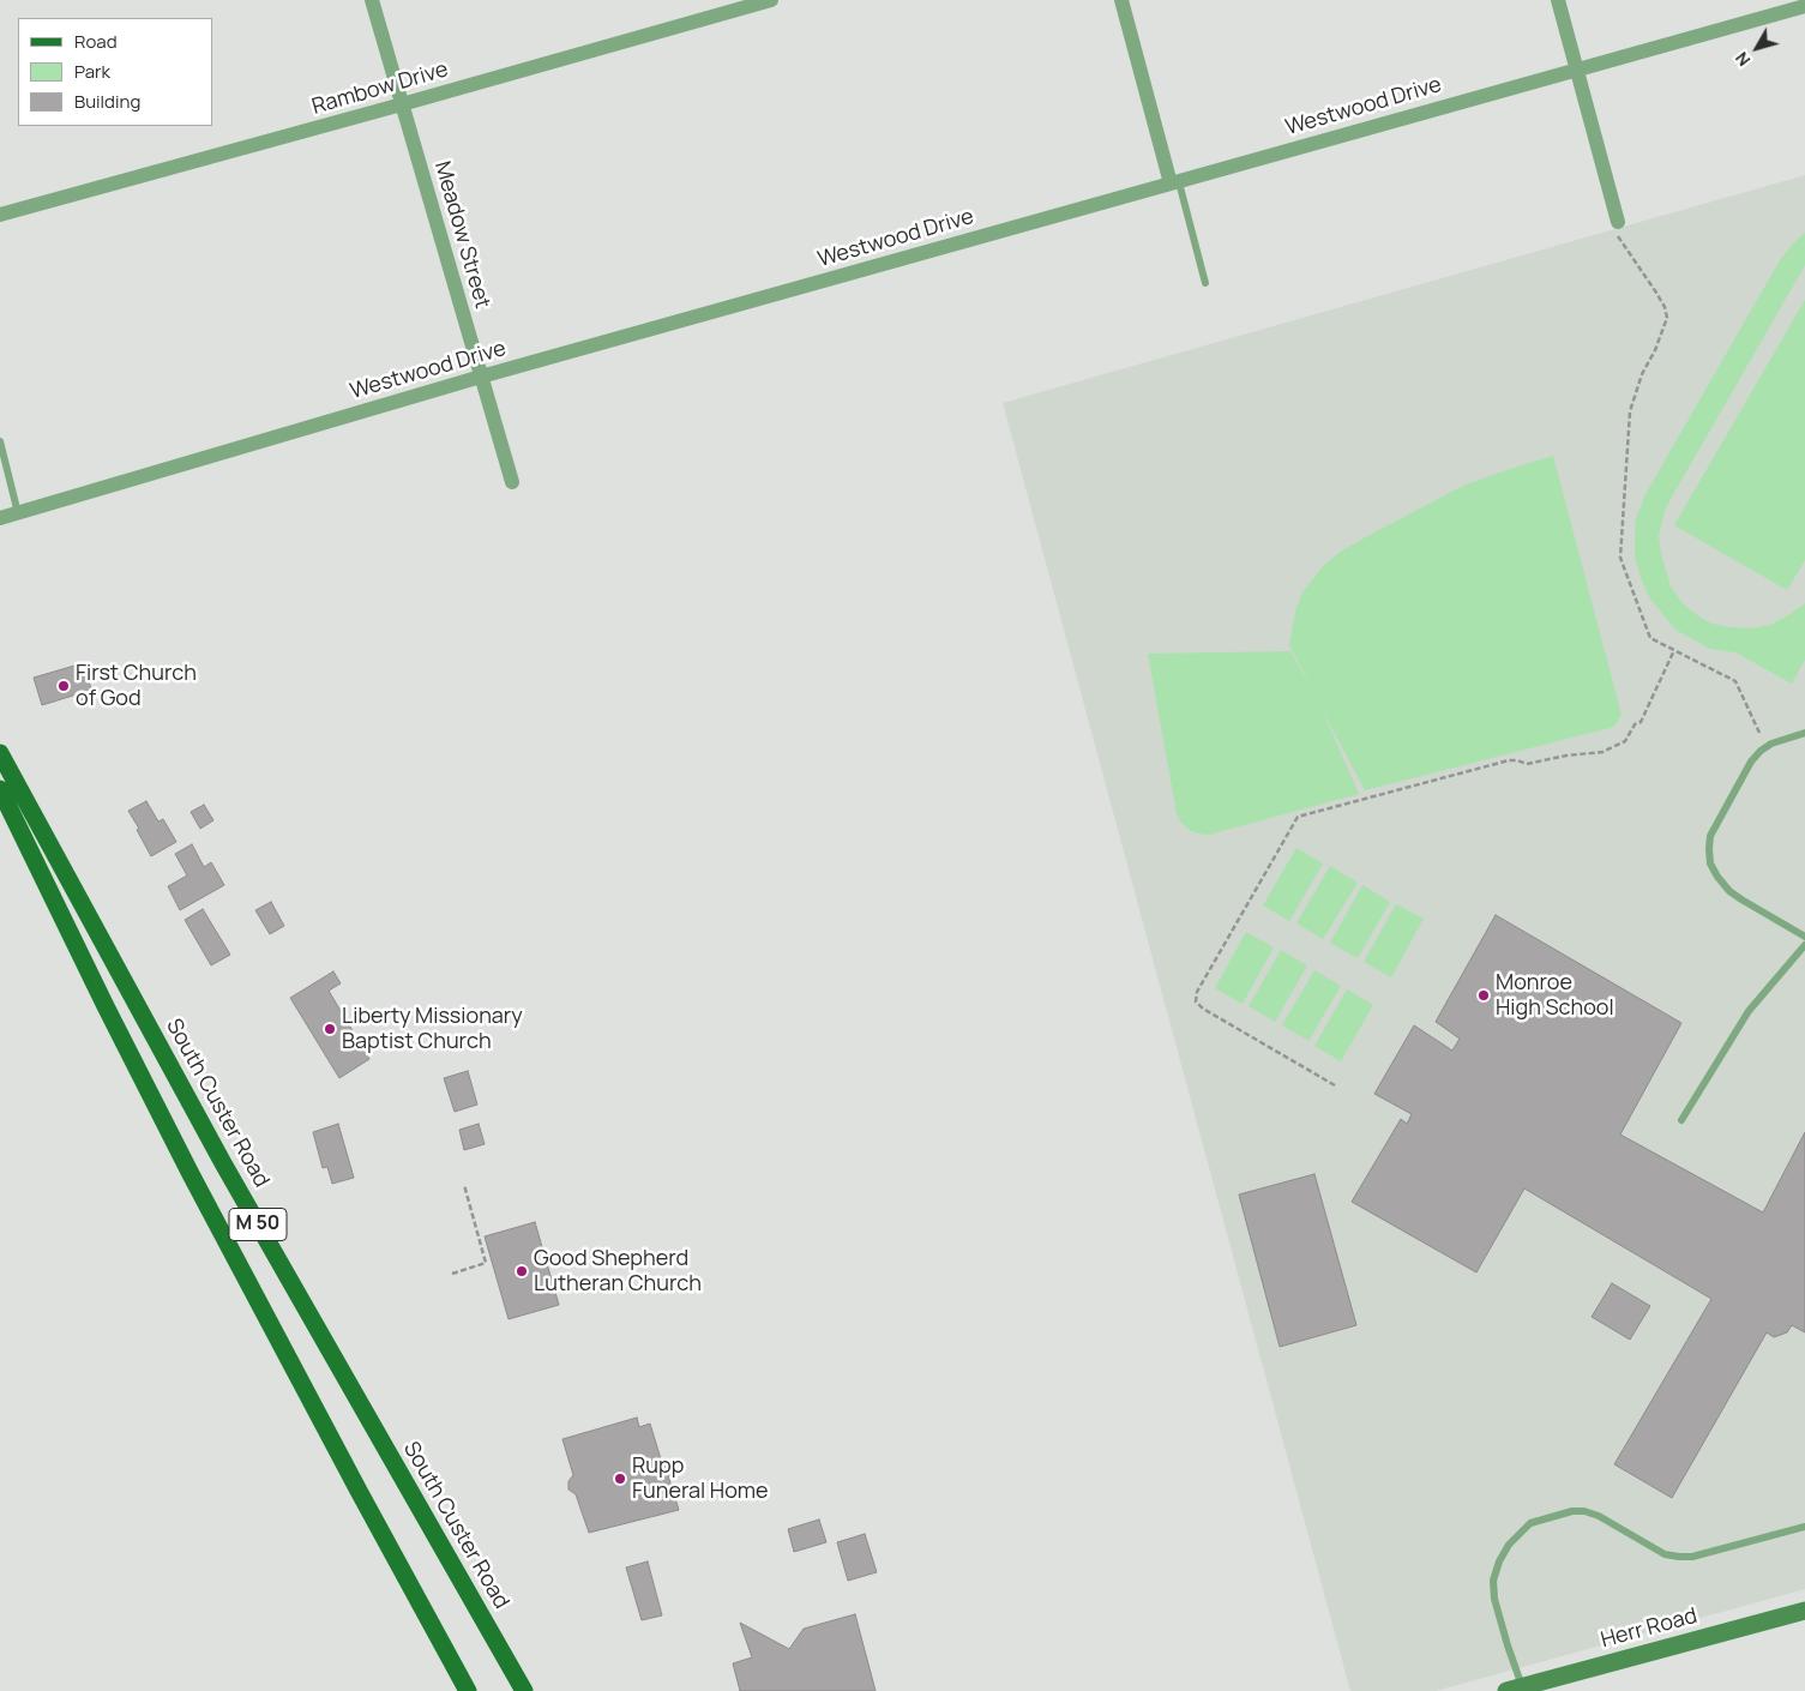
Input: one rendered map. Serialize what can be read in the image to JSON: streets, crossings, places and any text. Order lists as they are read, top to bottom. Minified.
{"streets":{"main road":["South Custer Road","M 50"],"street":["Rambow Drive","Westwood Drive","Meadow Street","Herr Road"]},"crossings":[["Rambow Drive","Meadow Street"],["Westwood Drive","Meadow Street"]],"places":["First Church of God","Monroe High School","Liberty Missionary Baptist Church","Good Shepherd Lutheran Church","Rupp Funeral Home"],"legend":["Road","Park","Building"],"north":"bottom left"}
